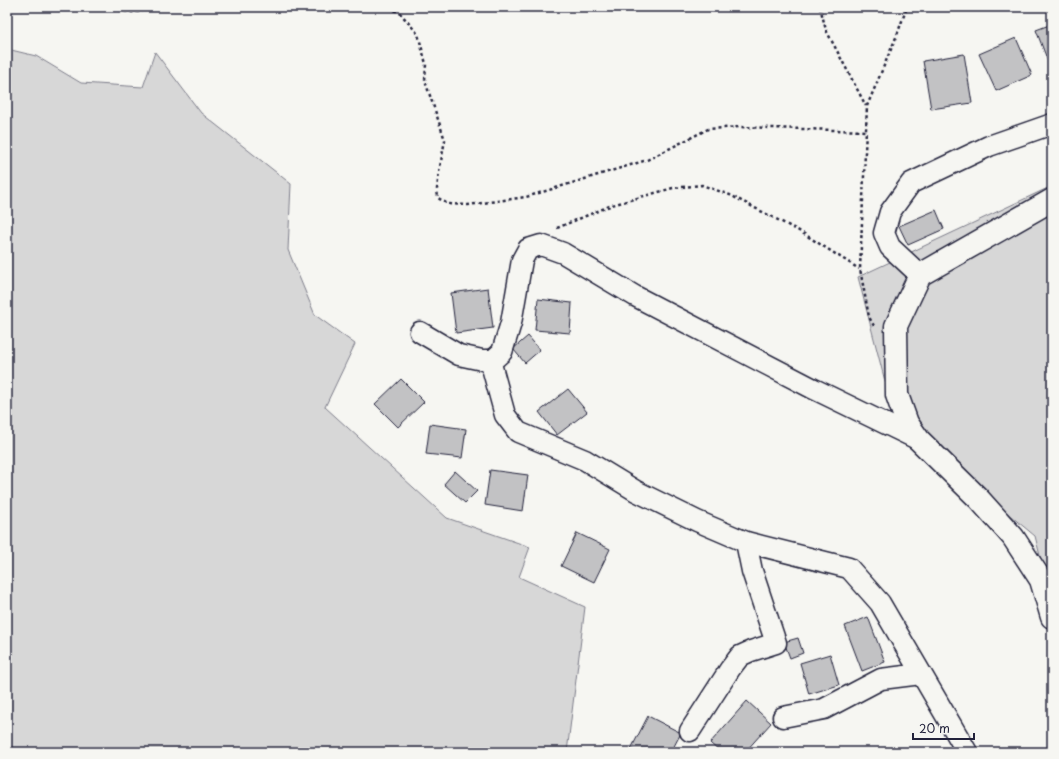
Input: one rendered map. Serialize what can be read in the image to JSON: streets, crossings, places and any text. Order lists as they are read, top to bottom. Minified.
{"scale_bar":"20 m"}
